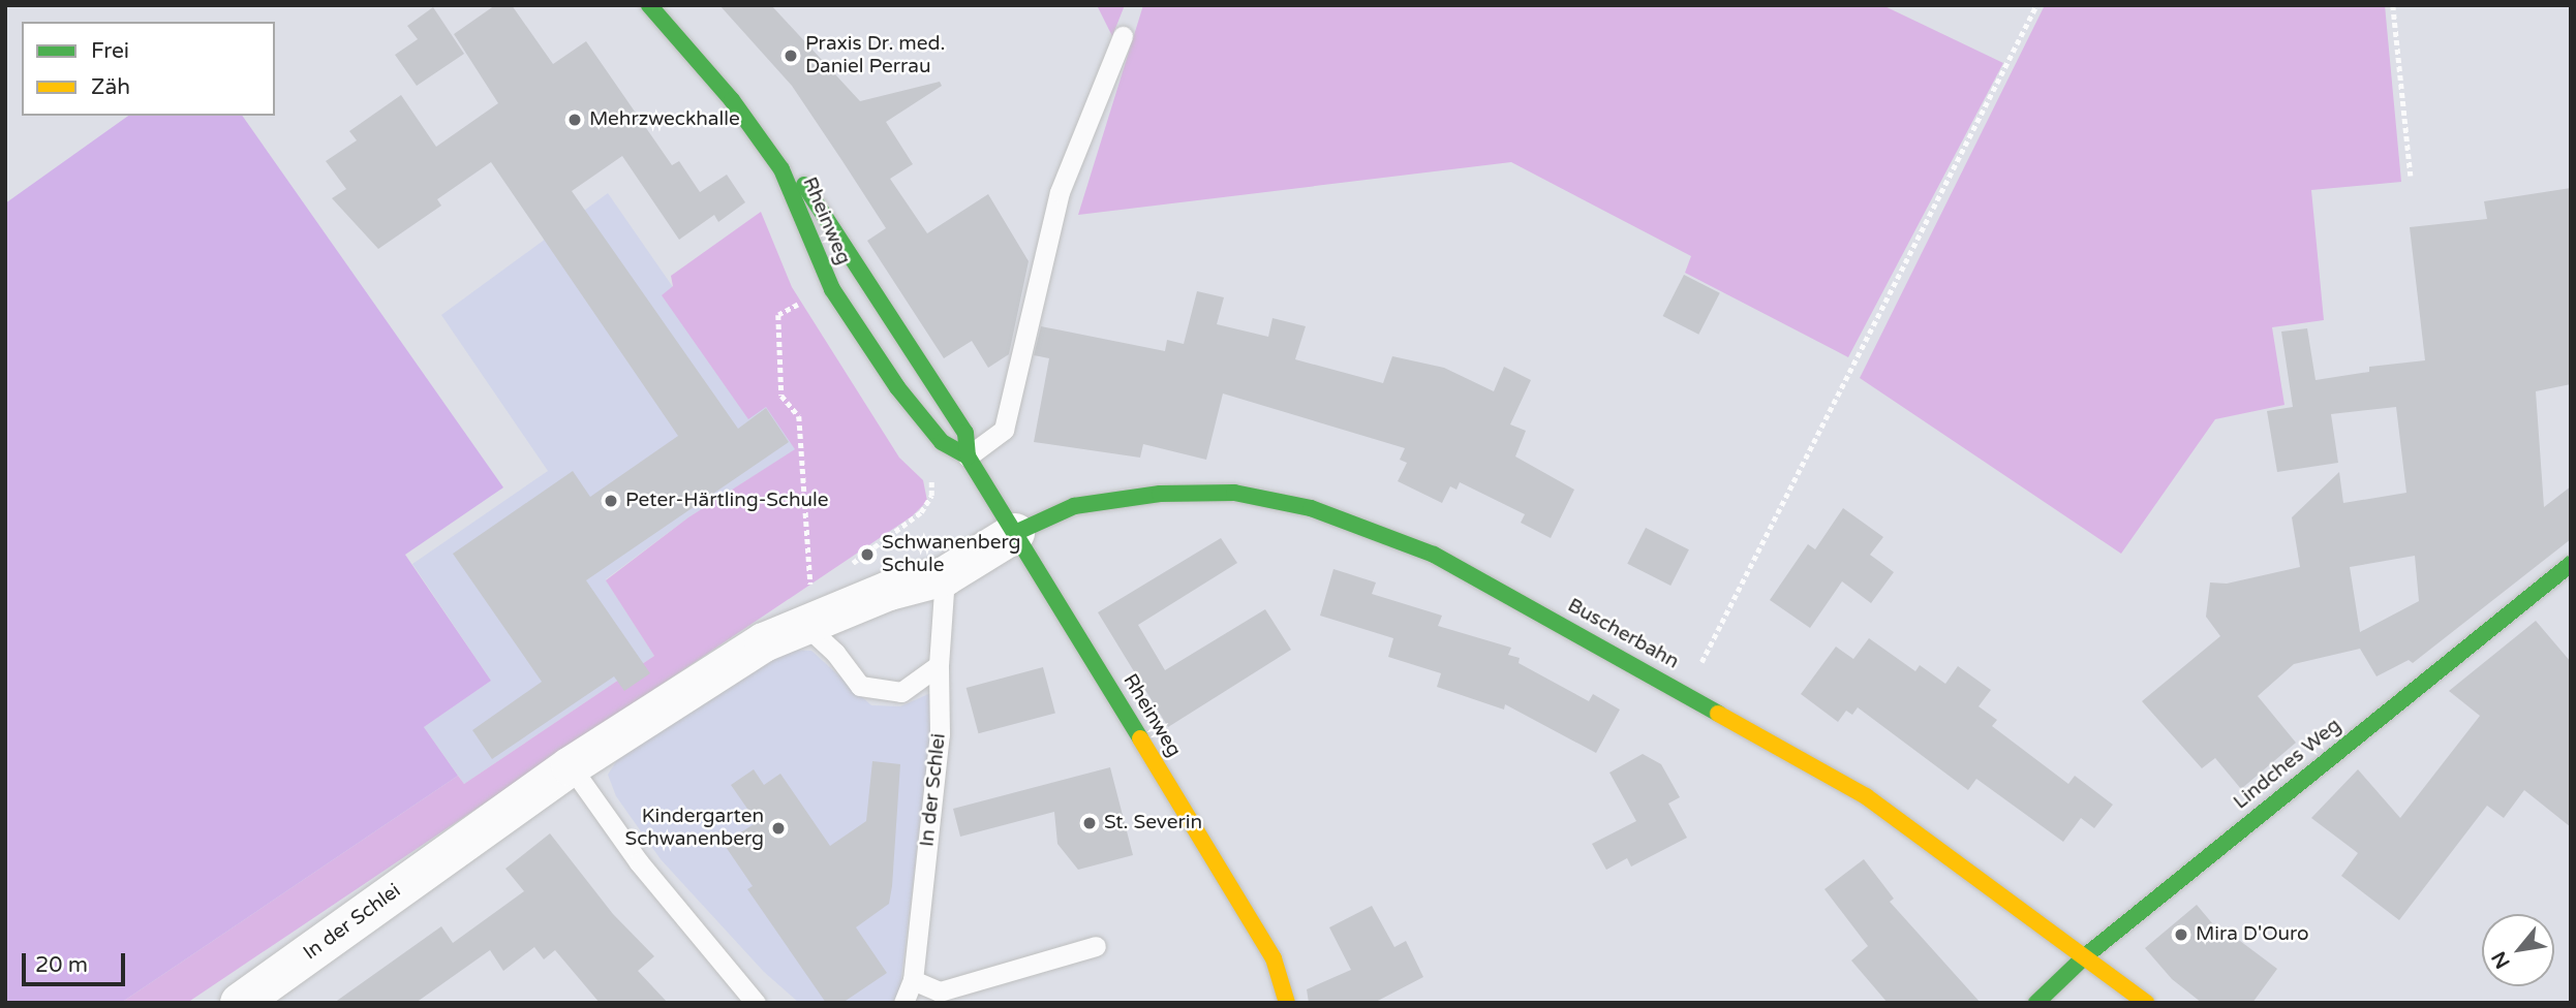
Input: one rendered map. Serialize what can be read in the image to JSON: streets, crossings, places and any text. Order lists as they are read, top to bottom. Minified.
{"streets":{"main road":["Rheinweg","Buscherbahn","Lindches Weg"],"street":["In der Schlei"]},"crossings":[["Rheinweg","Buscherbahn"],["Rheinweg","In der Schlei"],["Buscherbahn","Lindches Weg"],["Buscherbahn","In der Schlei"]],"places":["Praxis Dr. med. Daniel Perrau","Mehrzweckhalle","Peter-Härtling-Schule","Schwanenberg Schule","St. Severin","Kindergarten Schwanenberg","Mira D'Ouro"],"legend":["Frei","Zäh"],"scale_bar":"20 m","north":"bottom left"}
